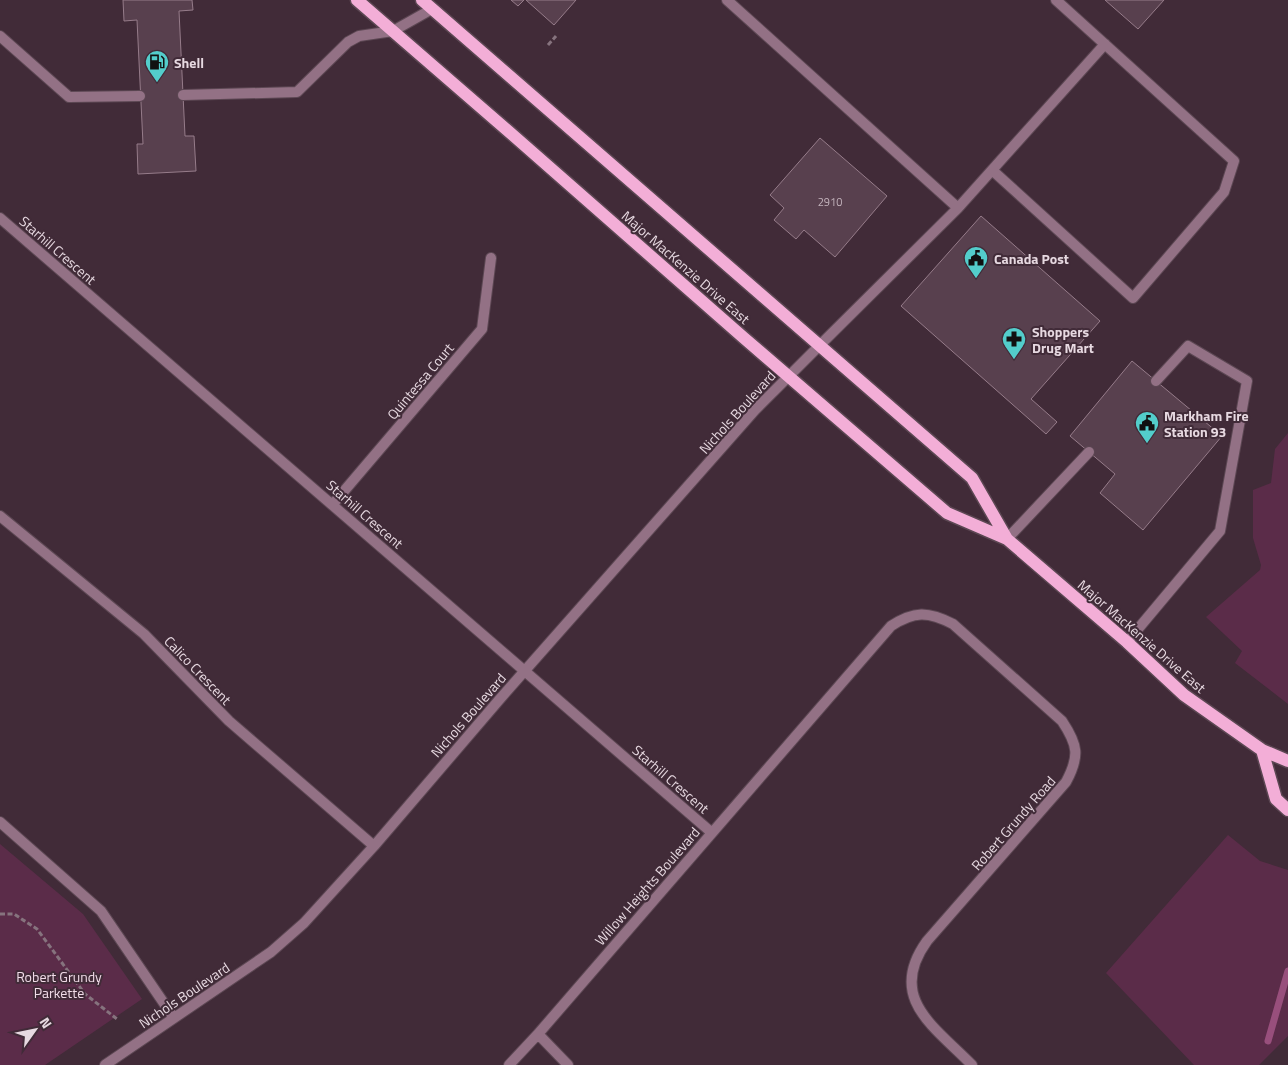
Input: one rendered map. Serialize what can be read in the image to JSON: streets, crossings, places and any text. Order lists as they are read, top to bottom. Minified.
{"streets":{"main road":["Major MacKenzie Drive East"],"street":["Starhill Crescent","Quintessa Court","Nichols Boulevard","Calico Crescent","Robert Grundy Road","Willow Heights Boulevard"]},"crossings":[["Starhill Crescent","Quintessa Court"],["Starhill Crescent","Nichols Boulevard"],["Starhill Crescent","Willow Heights Boulevard"],["Major MacKenzie Drive East","Nichols Boulevard"],["Nichols Boulevard","Calico Crescent"],["Robert Grundy Road","Willow Heights Boulevard"]],"parks":["Robert Grundy Parkette"],"places":{"fuel station":["Shell"],"public building":["Canada Post","Markham Fire Station 93"],"pharmacy":["Shoppers Drug Mart"]},"house_numbers":["2910"],"north":"top right"}
